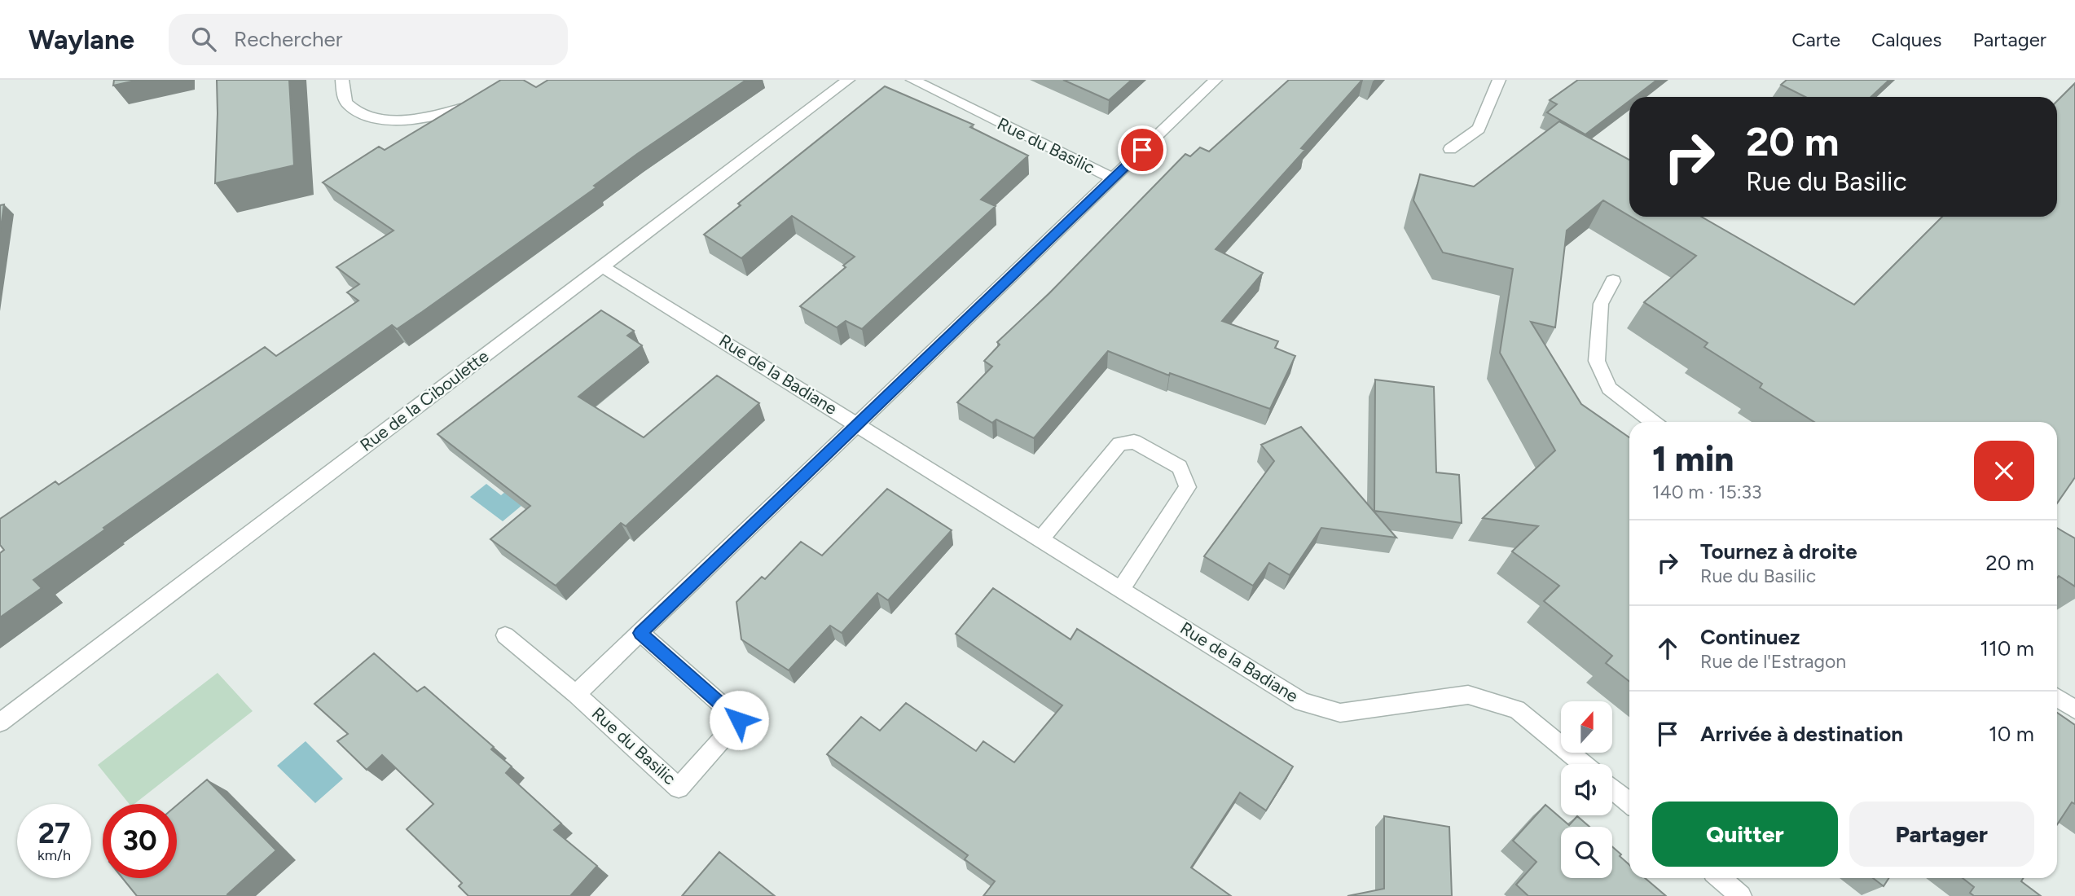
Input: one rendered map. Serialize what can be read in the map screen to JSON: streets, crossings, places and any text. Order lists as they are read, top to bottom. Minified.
{"streets":{"street":["Rue du Basilic","Rue de la Badiane","Rue de la Ciboulette"]},"crossings":[["Rue du Basilic","Rue de la Badiane"],["Rue de la Badiane","Rue de la Ciboulette"]],"north":"top","page":{"header":"Waylane","search":"Rechercher","nav":["Carte","Calques","Partager"],"turn":["20 m","Rue du Basilic"],"heading":["1 min","140 m · 15:33"],"list":[{"name":"Tournez à droite","note":"Rue du Basilic","value":"20 m"},{"name":"Continuez","note":"Rue de l'Estragon","value":"110 m"},{"name":"Arrivée à destination","value":"10 m"}],"buttons":["Quitter","Partager"],"speed":"27 km/h","limit":"30"}}
